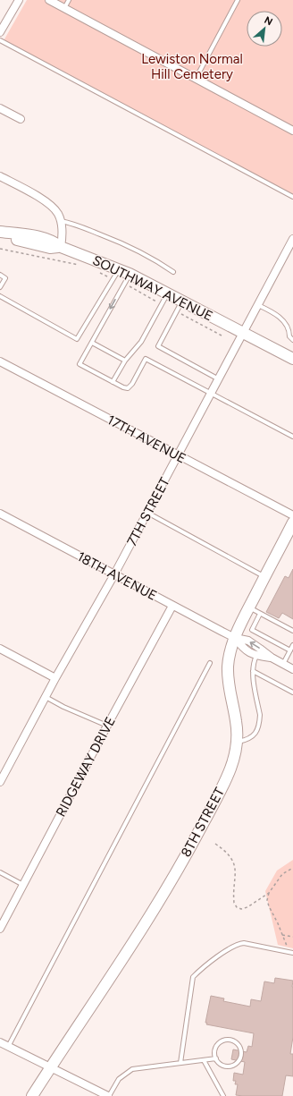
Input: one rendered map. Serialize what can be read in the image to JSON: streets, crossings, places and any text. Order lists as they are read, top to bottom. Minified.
{"streets":{"main road":["SOUTHWAY AVENUE","8TH STREET"],"street":["17TH AVENUE","7TH STREET","18TH AVENUE","RIDGEWAY DRIVE"]},"crossings":[["SOUTHWAY AVENUE","7TH STREET"],["17TH AVENUE","7TH STREET"],["7TH STREET","18TH AVENUE"],["18TH AVENUE","RIDGEWAY DRIVE"],["18TH AVENUE","8TH STREET"]],"parks":["Lewiston Normal Hill Cemetery"],"north":"top right"}
